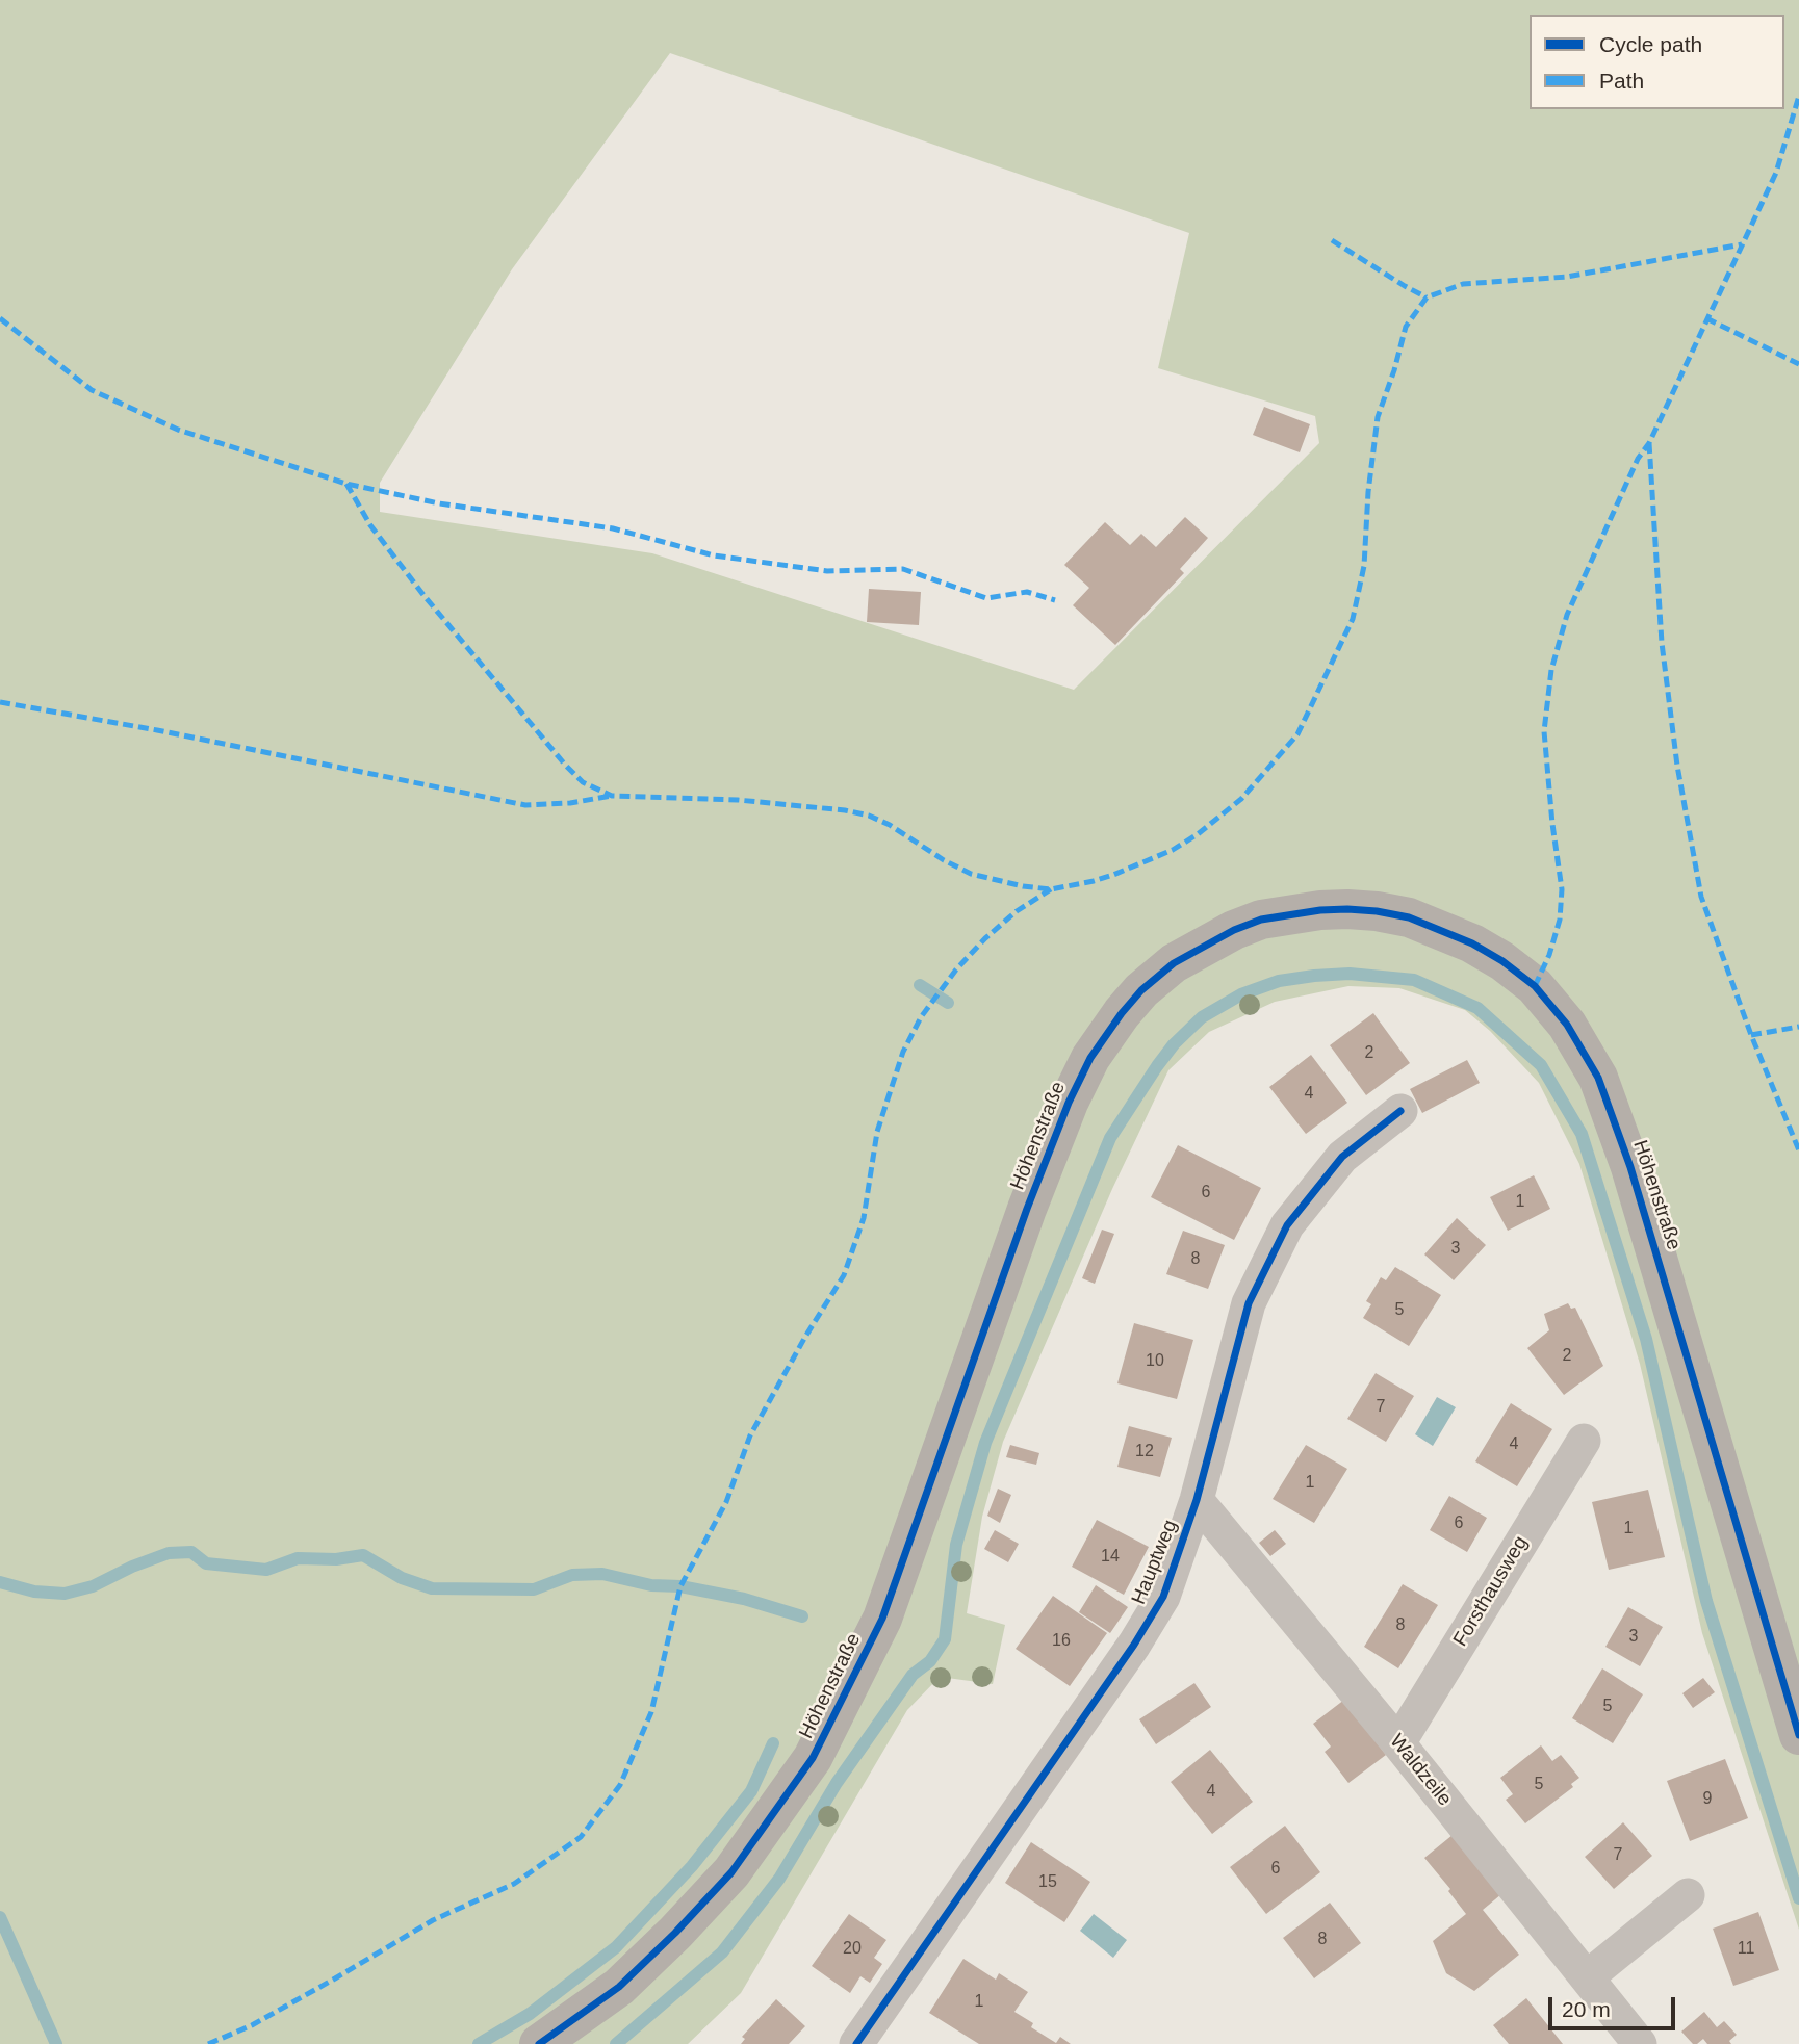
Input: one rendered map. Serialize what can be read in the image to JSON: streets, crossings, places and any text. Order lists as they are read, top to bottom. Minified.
{"streets":{"street":["Höhenstraße","Hauptweg","Forsthausweg","Waldzeile"]},"crossings":[["Hauptweg","Waldzeile"],["Forsthausweg","Waldzeile"]],"house_numbers":["2","4","6","1","3","8","5","2","10","7","4","12","1","6","1","14","8","3","16","5","5","4","9","7","6","15","8","20","11","1"],"legend":["Cycle path","Path"],"scale_bar":"20 m"}
